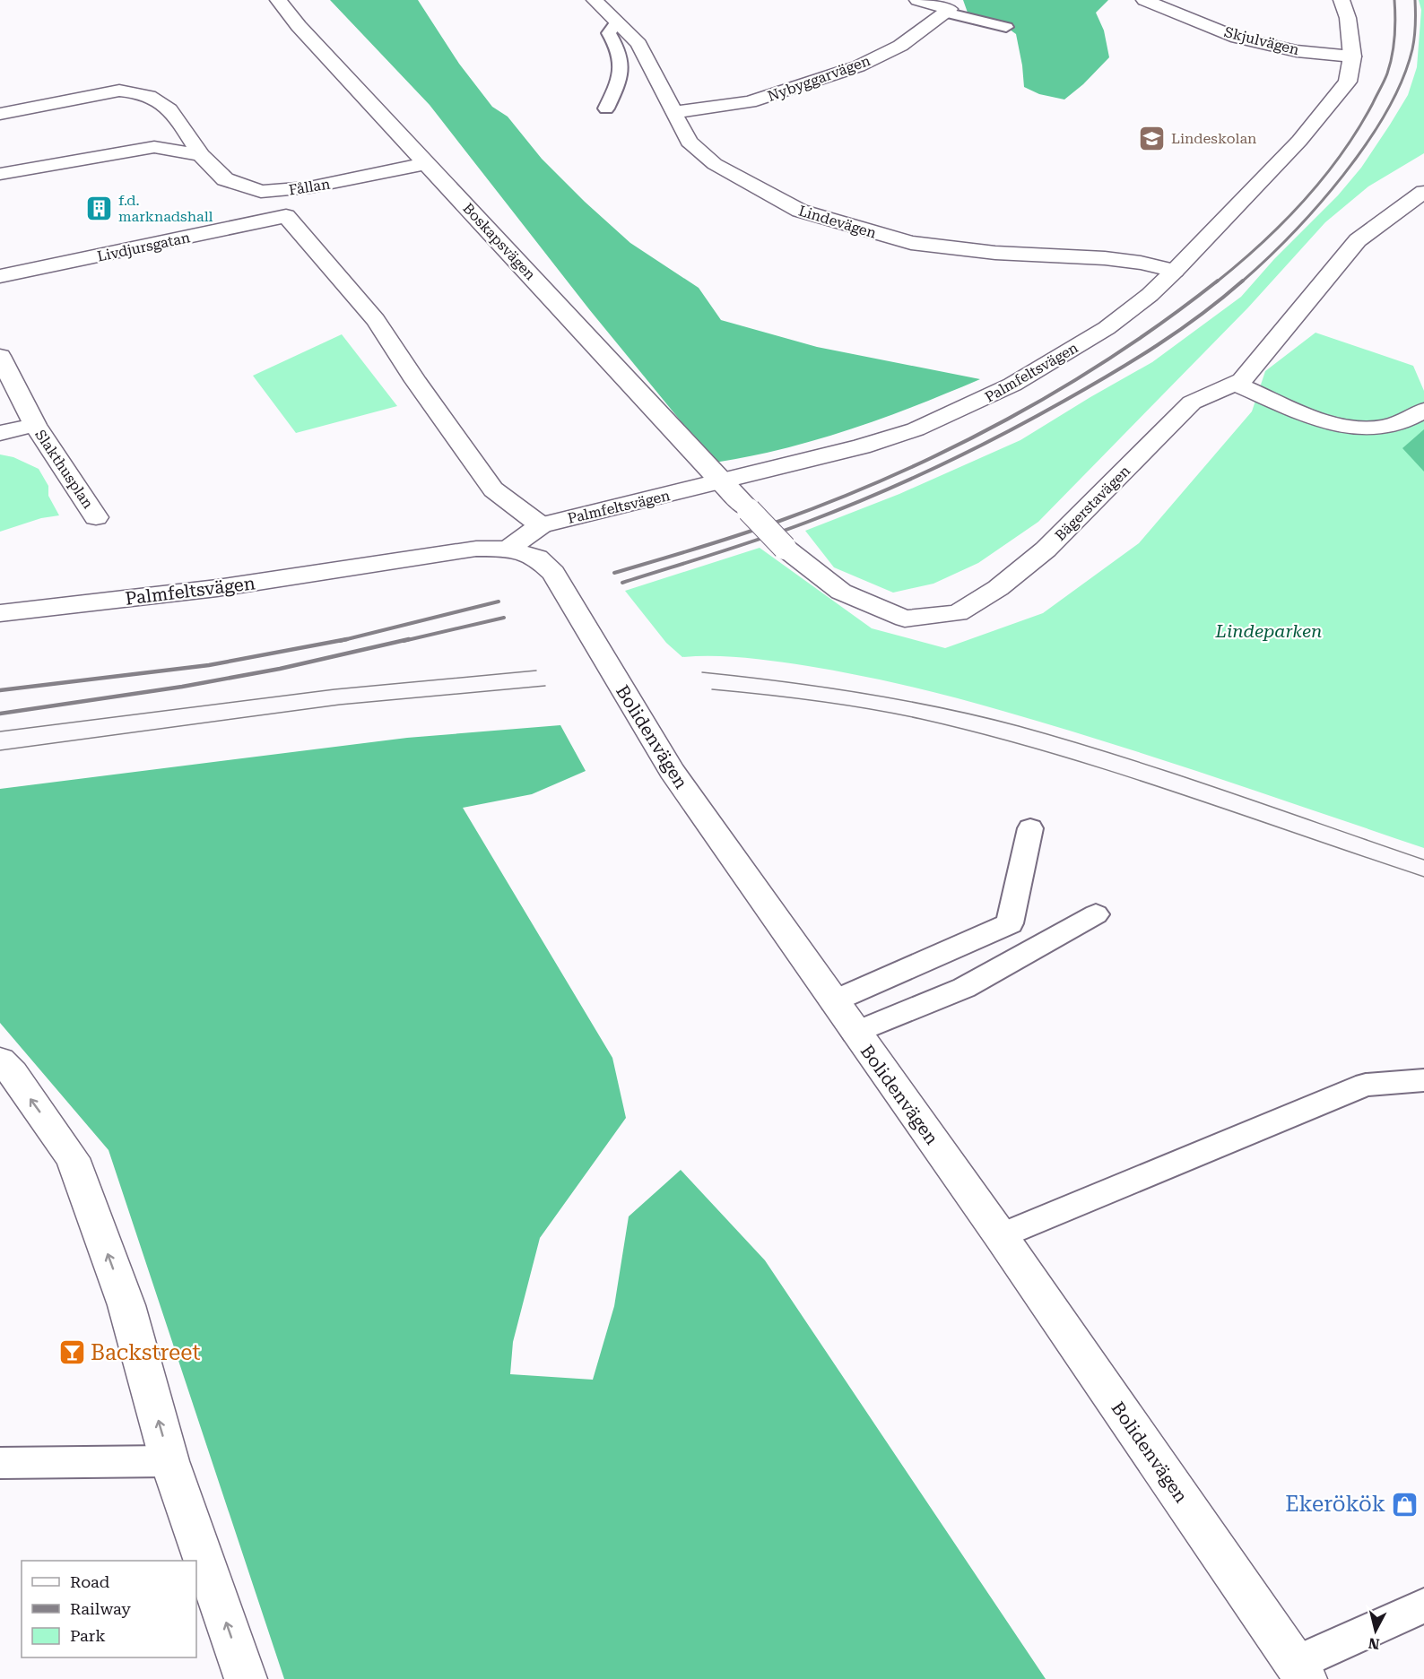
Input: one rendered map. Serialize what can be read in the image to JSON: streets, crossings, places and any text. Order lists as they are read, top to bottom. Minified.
{"streets":{"street":["Skjulvägen","Nybyggarvägen","Fållan","Lindevägen","Boskapsvägen","Livdjursgatan","Palmfeltsvägen","Slakthusplan","Bägerstavägen","Bolidenvägen"]},"crossings":[["Skjulvägen","Palmfeltsvägen"],["Nybyggarvägen","Lindevägen"],["Fållan","Boskapsvägen"],["Lindevägen","Palmfeltsvägen"],["Boskapsvägen","Palmfeltsvägen"],["Boskapsvägen","Bägerstavägen"],["Livdjursgatan","Palmfeltsvägen"],["Palmfeltsvägen","Bägerstavägen"],["Palmfeltsvägen","Bolidenvägen"]],"parks":["Lindeparken"],"places":{"school or university":["Lindeskolan"],"building":["f.d. marknadshall"],"bar":["Backstreet"],"shop":["Ekerökök"]},"legend":["Road","Railway","Park"],"north":"bottom"}
